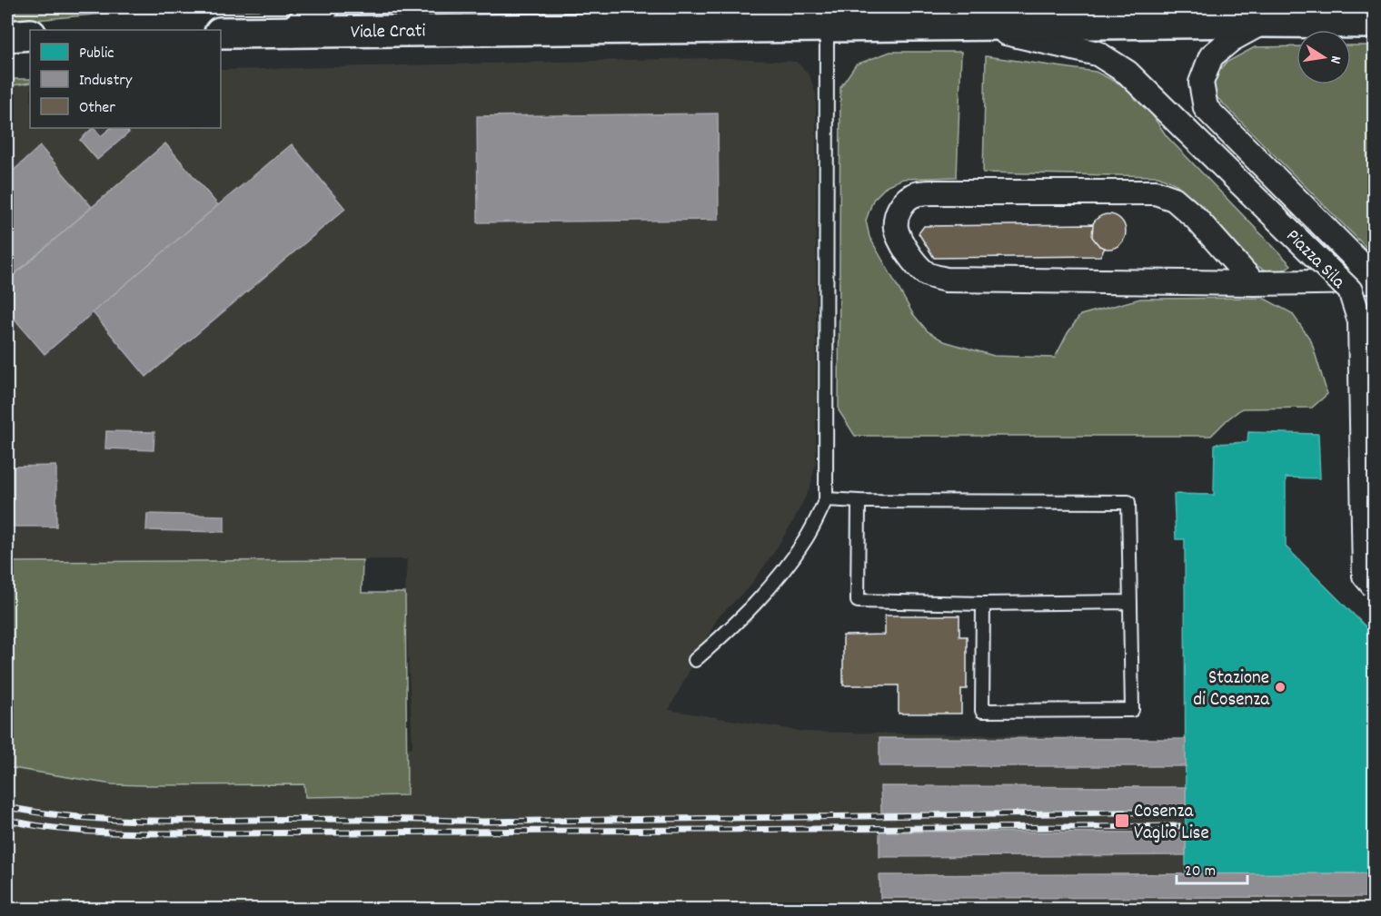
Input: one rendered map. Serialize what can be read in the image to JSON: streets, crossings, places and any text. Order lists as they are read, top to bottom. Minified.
{"streets":{"main road":["Viale Crati"],"street":["Piazza Sila"]},"crossings":[["Viale Crati","Piazza Sila"]],"places":{"other":["Stazione di Cosenza"],"transit":["Cosenza Vaglio Lise"]},"legend":["Public","Industry","Other"],"scale_bar":"20 m","north":"right"}
